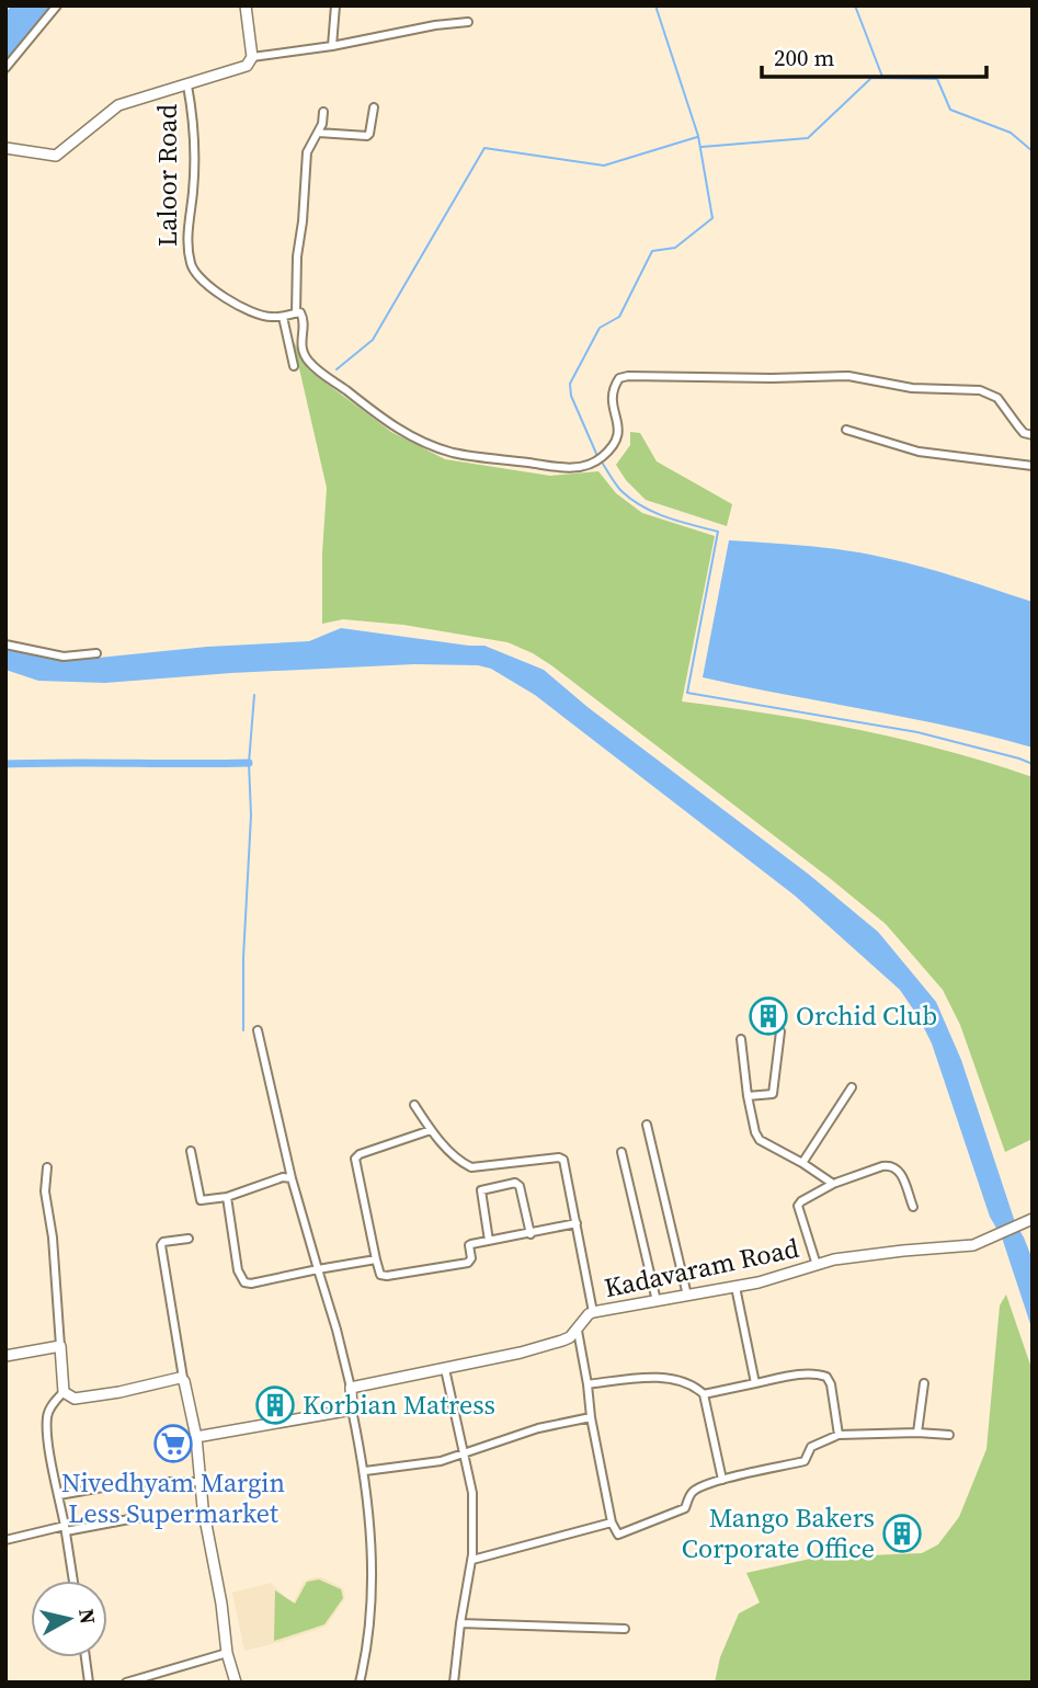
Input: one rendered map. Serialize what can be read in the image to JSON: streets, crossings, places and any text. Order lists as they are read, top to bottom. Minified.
{"streets":{"main road":["Kadavaram Road"],"street":["Laloor Road"]},"places":{"building":["Orchid Club","Korbian Matress","Mango Bakers Corporate Office"],"supermarket":["Nivedhyam Margin Less Supermarket"]},"scale_bar":"200 m","north":"right"}
